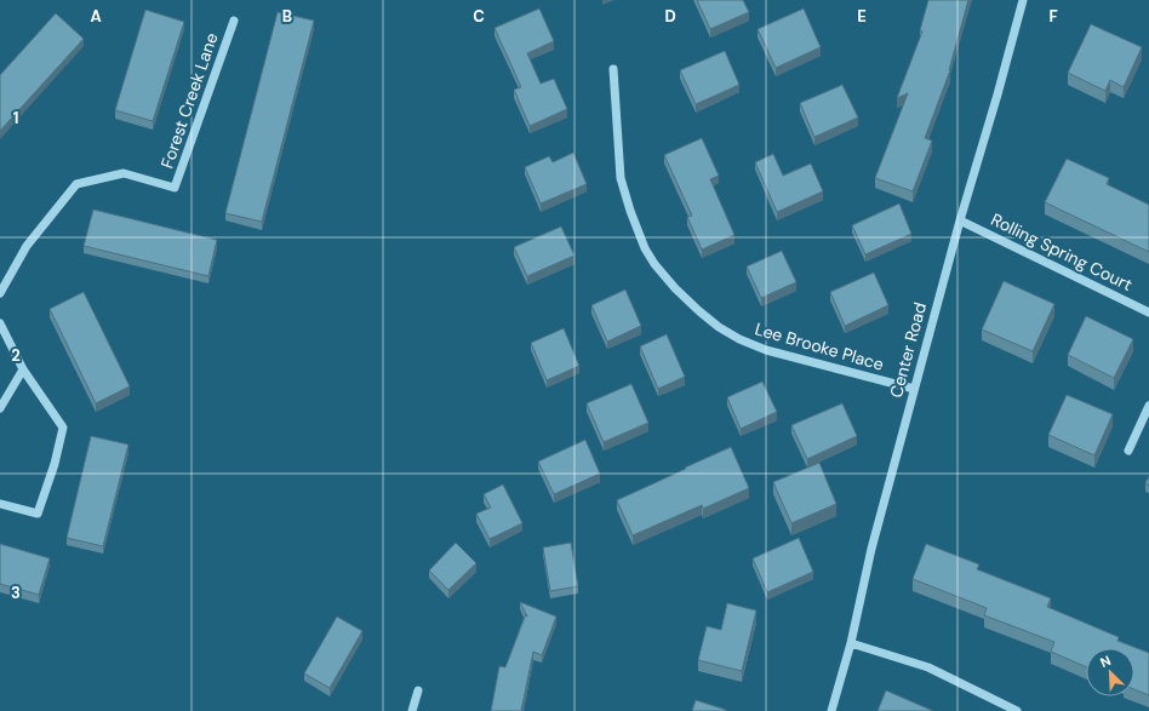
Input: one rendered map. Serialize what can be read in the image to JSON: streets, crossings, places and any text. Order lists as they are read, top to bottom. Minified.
{"streets":{"street":["Forest Creek Lane","Rolling Spring Court","Lee Brooke Place","Center Road"]},"crossings":[["Rolling Spring Court","Center Road"],["Lee Brooke Place","Center Road"]],"north":"top left","grid":{"columns":["A","B","C","D","E","F"],"rows":["1","2","3"]}}
